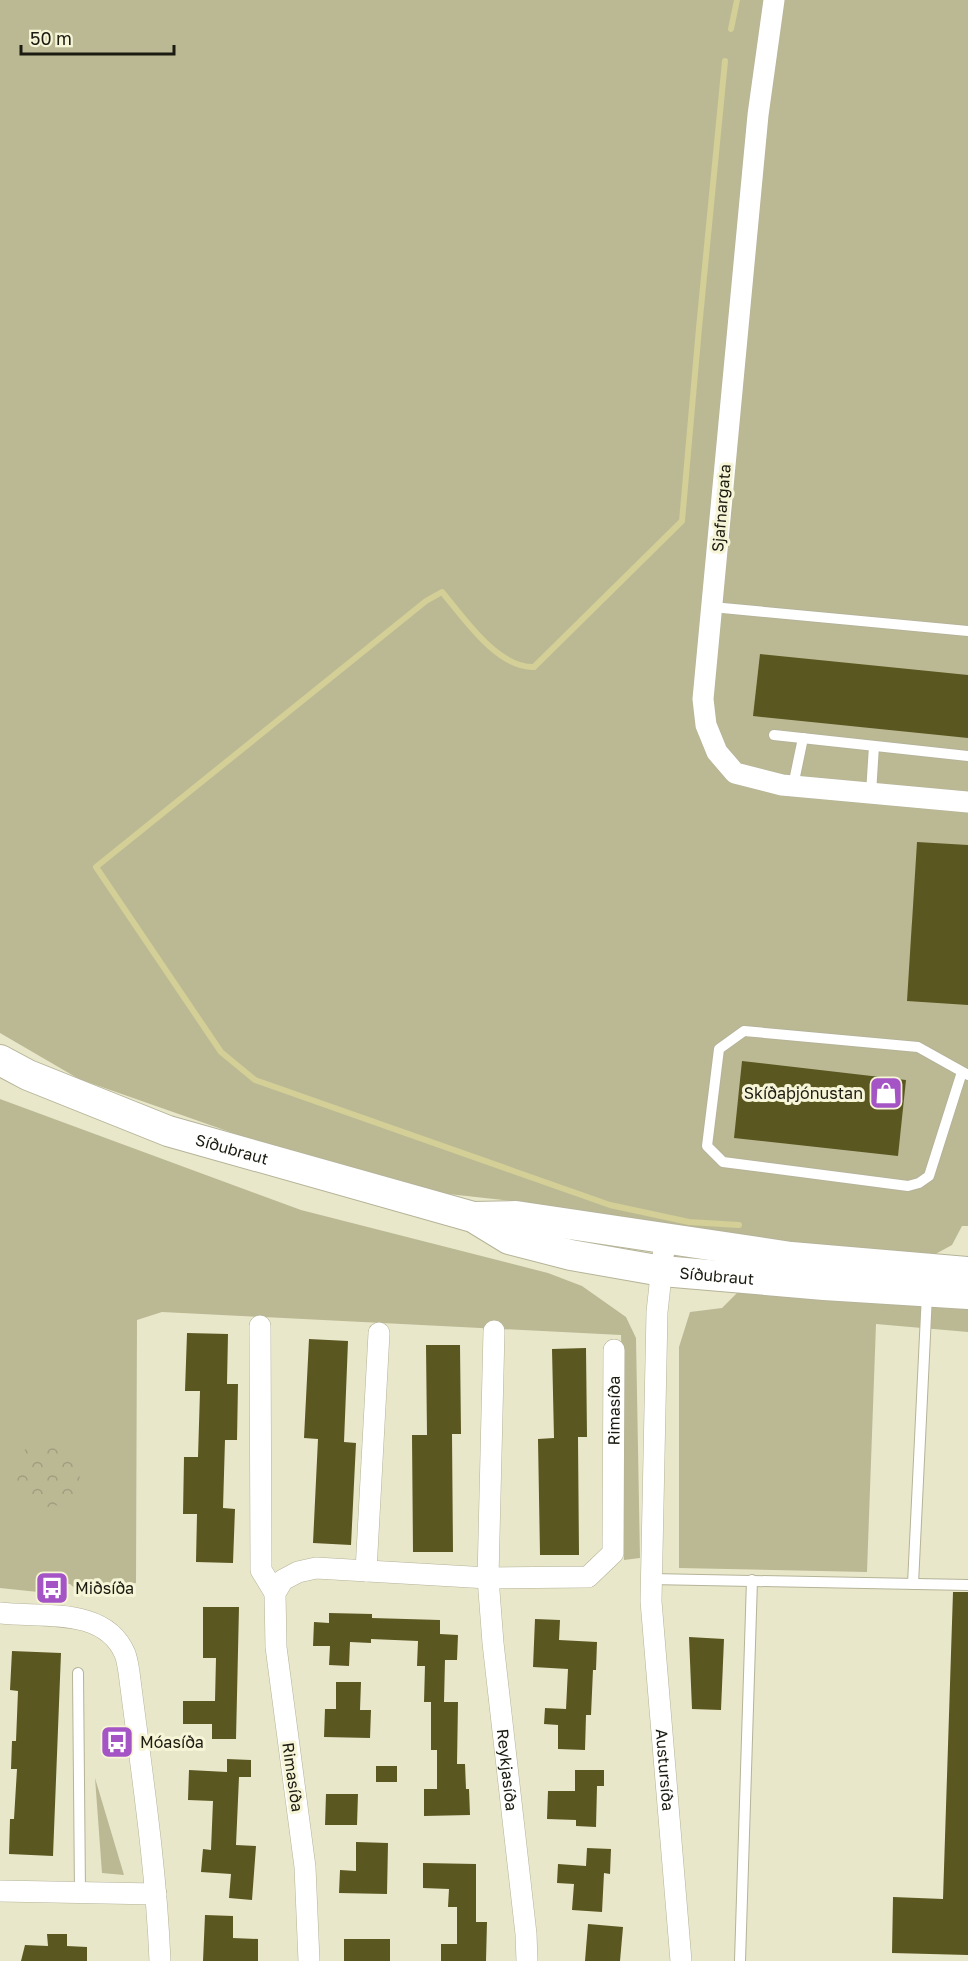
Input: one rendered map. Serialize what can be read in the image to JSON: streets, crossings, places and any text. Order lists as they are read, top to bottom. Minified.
{"streets":{"street":["Sjafnargata","Síðubraut","Rimasíða","Reykjasíða","Austursíða"]},"crossings":[["Síðubraut","Austursíða"],["Rimasíða","Reykjasíða"]],"places":{"shop":["Skíðaþjónustan"],"bus stop":["Miðsíða","Móasíða"]},"scale_bar":"50 m"}
